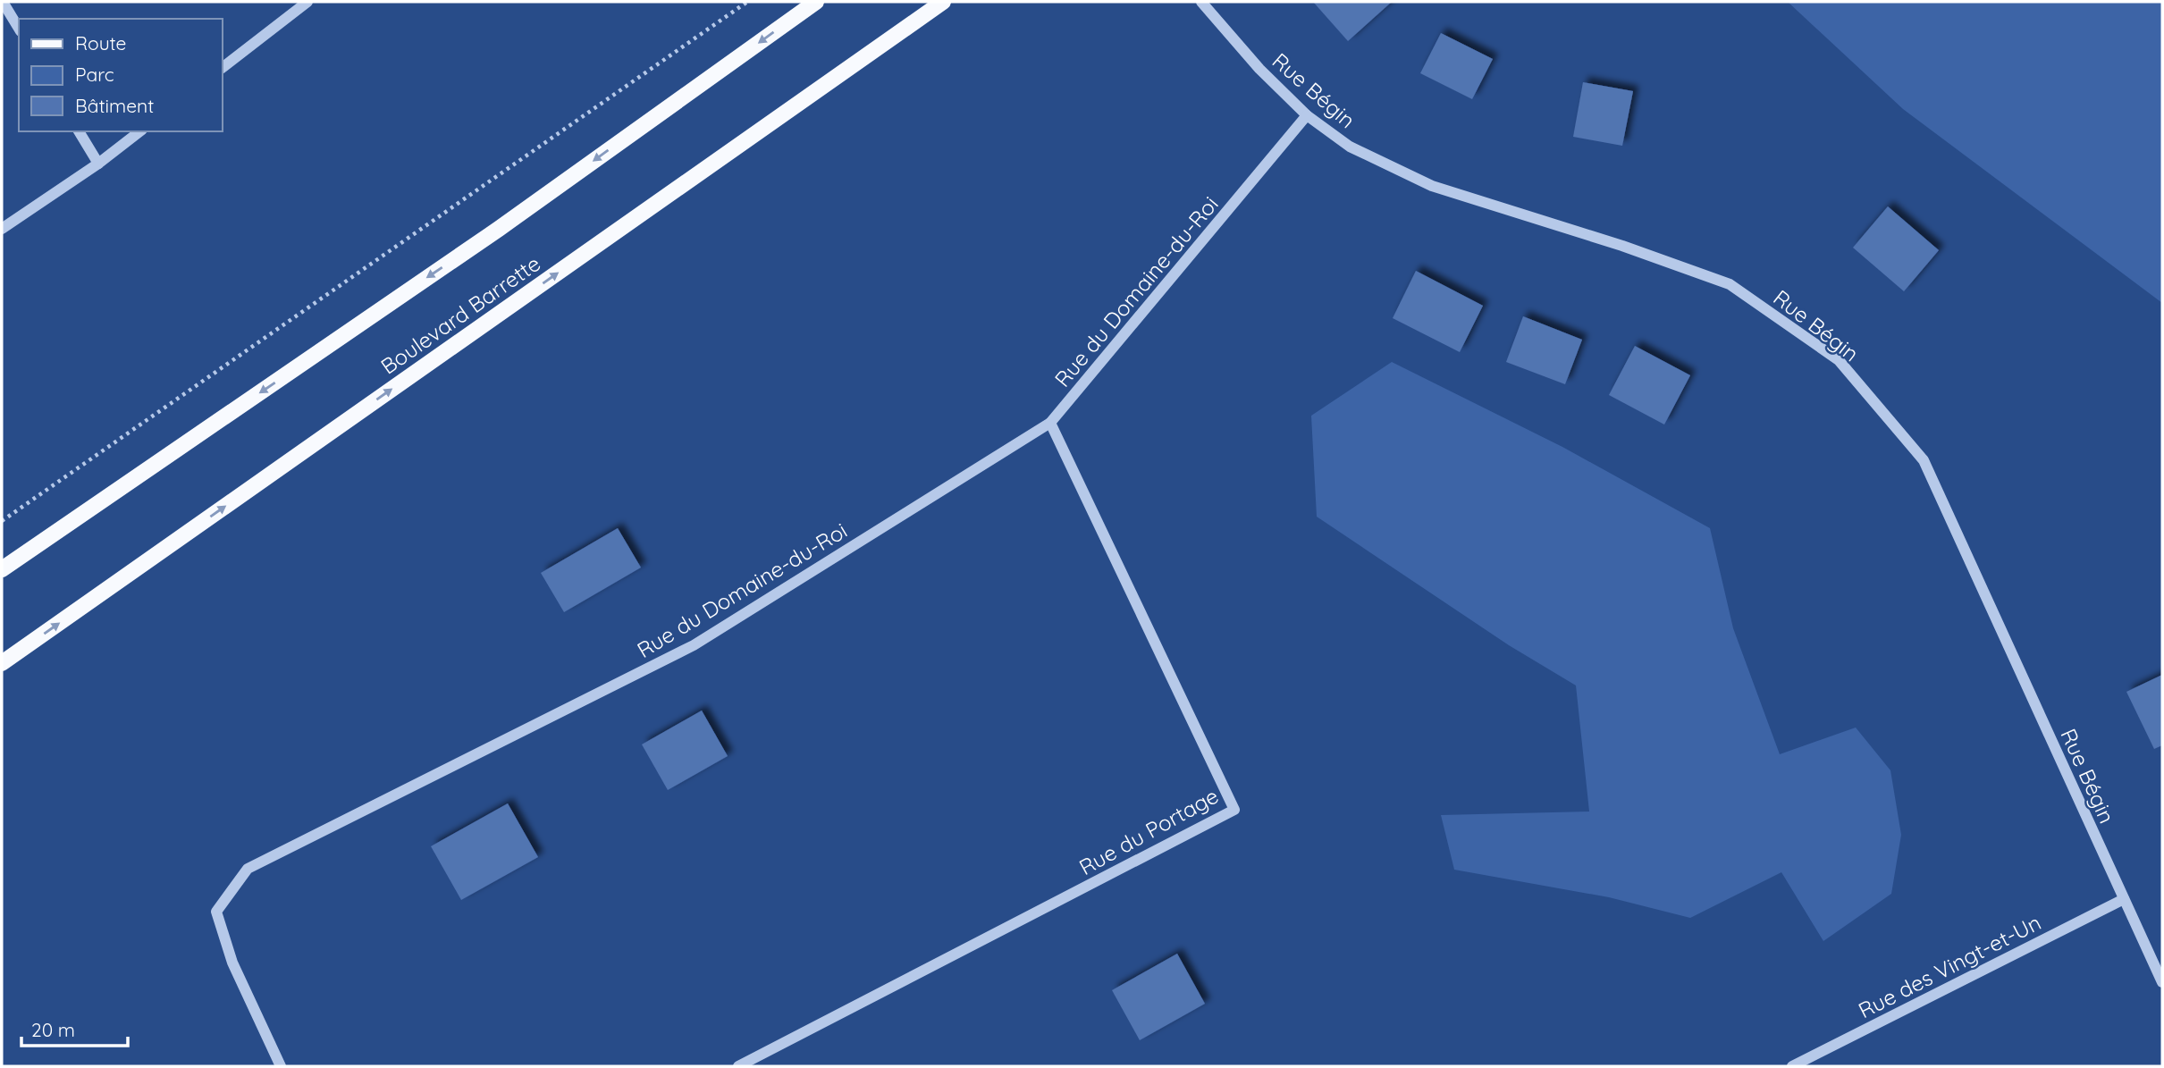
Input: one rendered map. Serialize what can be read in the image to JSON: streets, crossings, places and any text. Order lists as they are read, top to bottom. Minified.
{"streets":{"main road":["Boulevard Barrette"],"street":["Rue Bégin","Rue du Domaine-du-Roi","Rue du Portage","Rue des Vingt-et-Un"]},"crossings":[["Rue Bégin","Rue du Domaine-du-Roi"],["Rue Bégin","Rue des Vingt-et-Un"],["Rue du Domaine-du-Roi","Rue du Portage"]],"legend":["Route","Parc","Bâtiment"],"scale_bar":"20 m"}
